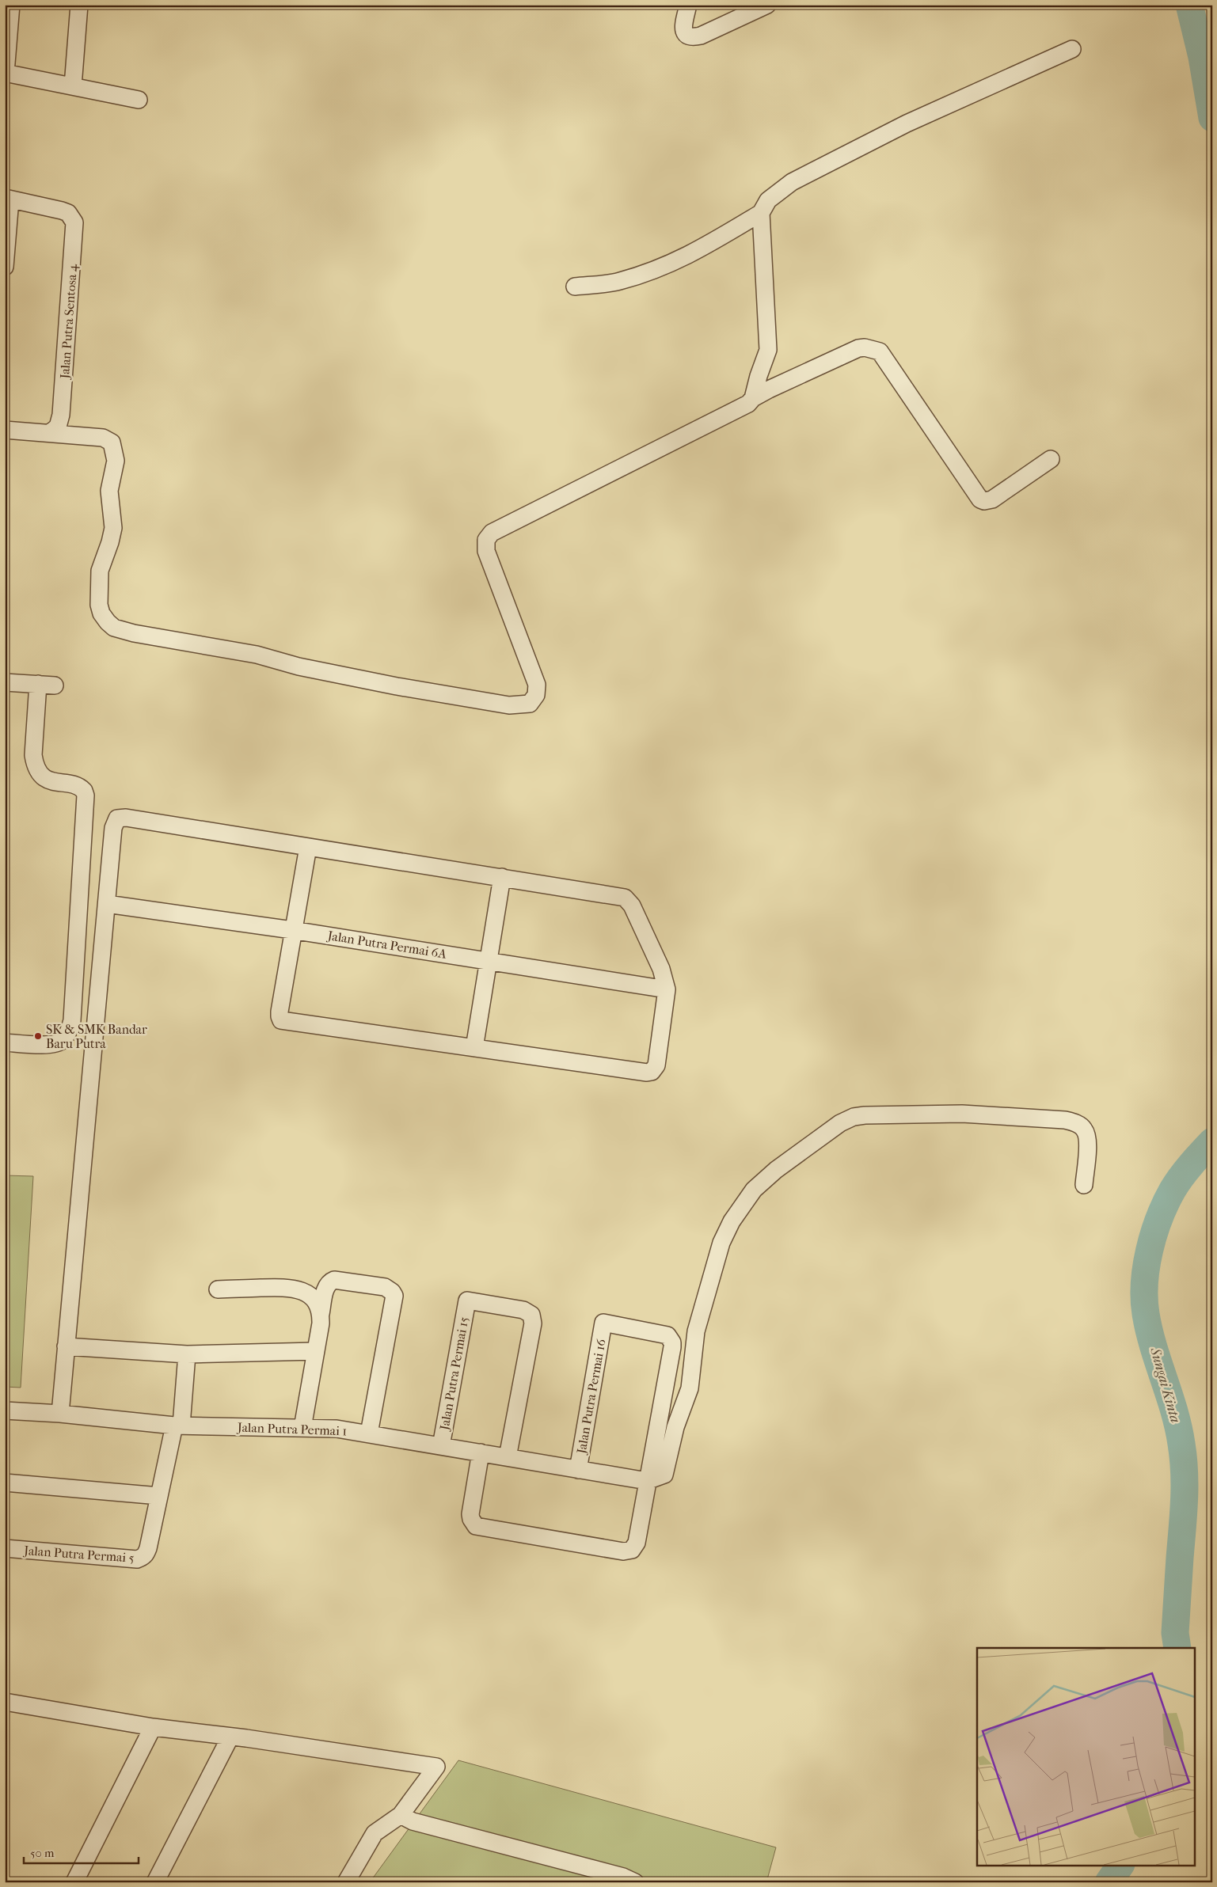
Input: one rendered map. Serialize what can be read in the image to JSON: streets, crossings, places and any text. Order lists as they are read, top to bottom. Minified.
{"streets":{"street":["Jalan Putra Sentosa 4","Jalan Putra Permai 6A","Jalan Putra Permai 15","Jalan Putra Permai 16","Jalan Putra Permai 1","Jalan Putra Permai 5"]},"crossings":[["Jalan Putra Permai 15","Jalan Putra Permai 1"],["Jalan Putra Permai 16","Jalan Putra Permai 1"]],"water":["Sungai Kinta"],"places":["SK & SMK Bandar Baru Putra"],"scale_bar":"50 m"}
